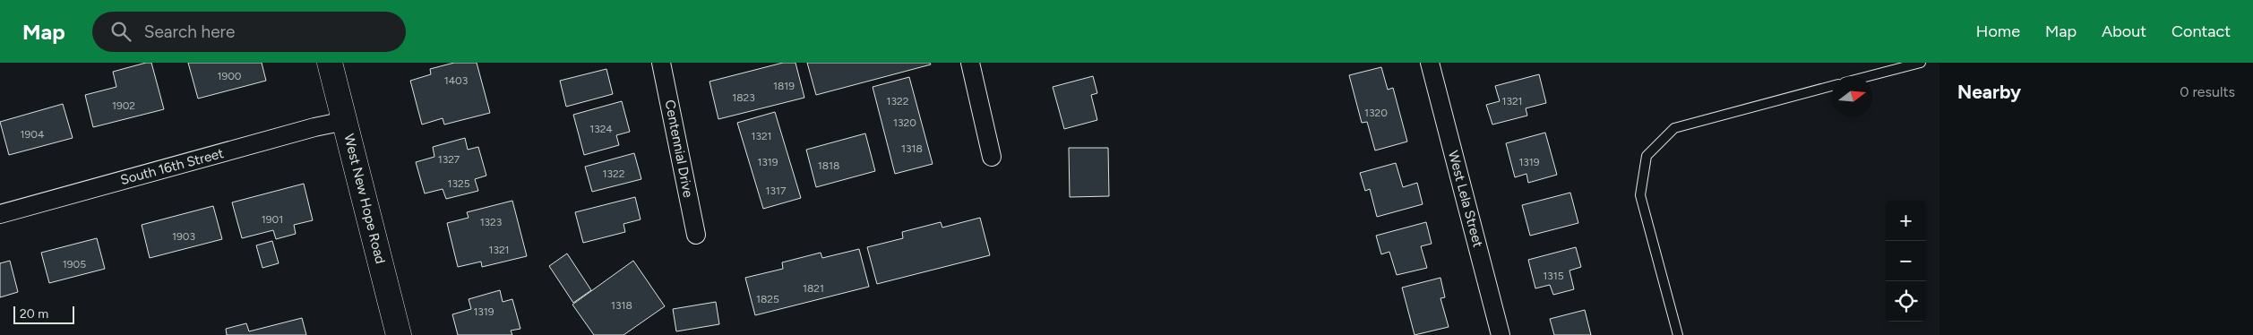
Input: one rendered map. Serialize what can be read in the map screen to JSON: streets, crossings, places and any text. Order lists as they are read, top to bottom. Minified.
{"streets":{"main road":["West New Hope Road"],"street":["Centennial Drive","South 16th Street","West Lela Street"]},"crossings":[["South 16th Street","West New Hope Road"]],"house_numbers":["1900","1403","1819","1823","1322","1321","1902","1320","1320","1324","1904","1321","1318","1327","1319","1319","1818","1322","1325","1317","1901","1323","1903","1321","1905","1315","1821","1825","1318","1319"],"scale_bar":"20 m","north":"right","page":{"header":"Map","search":"Search here","nav":["Home","Map","About","Contact"],"heading":["Nearby","0 results"],"map_buttons":["+","−"],"scale":"20 m"}}
